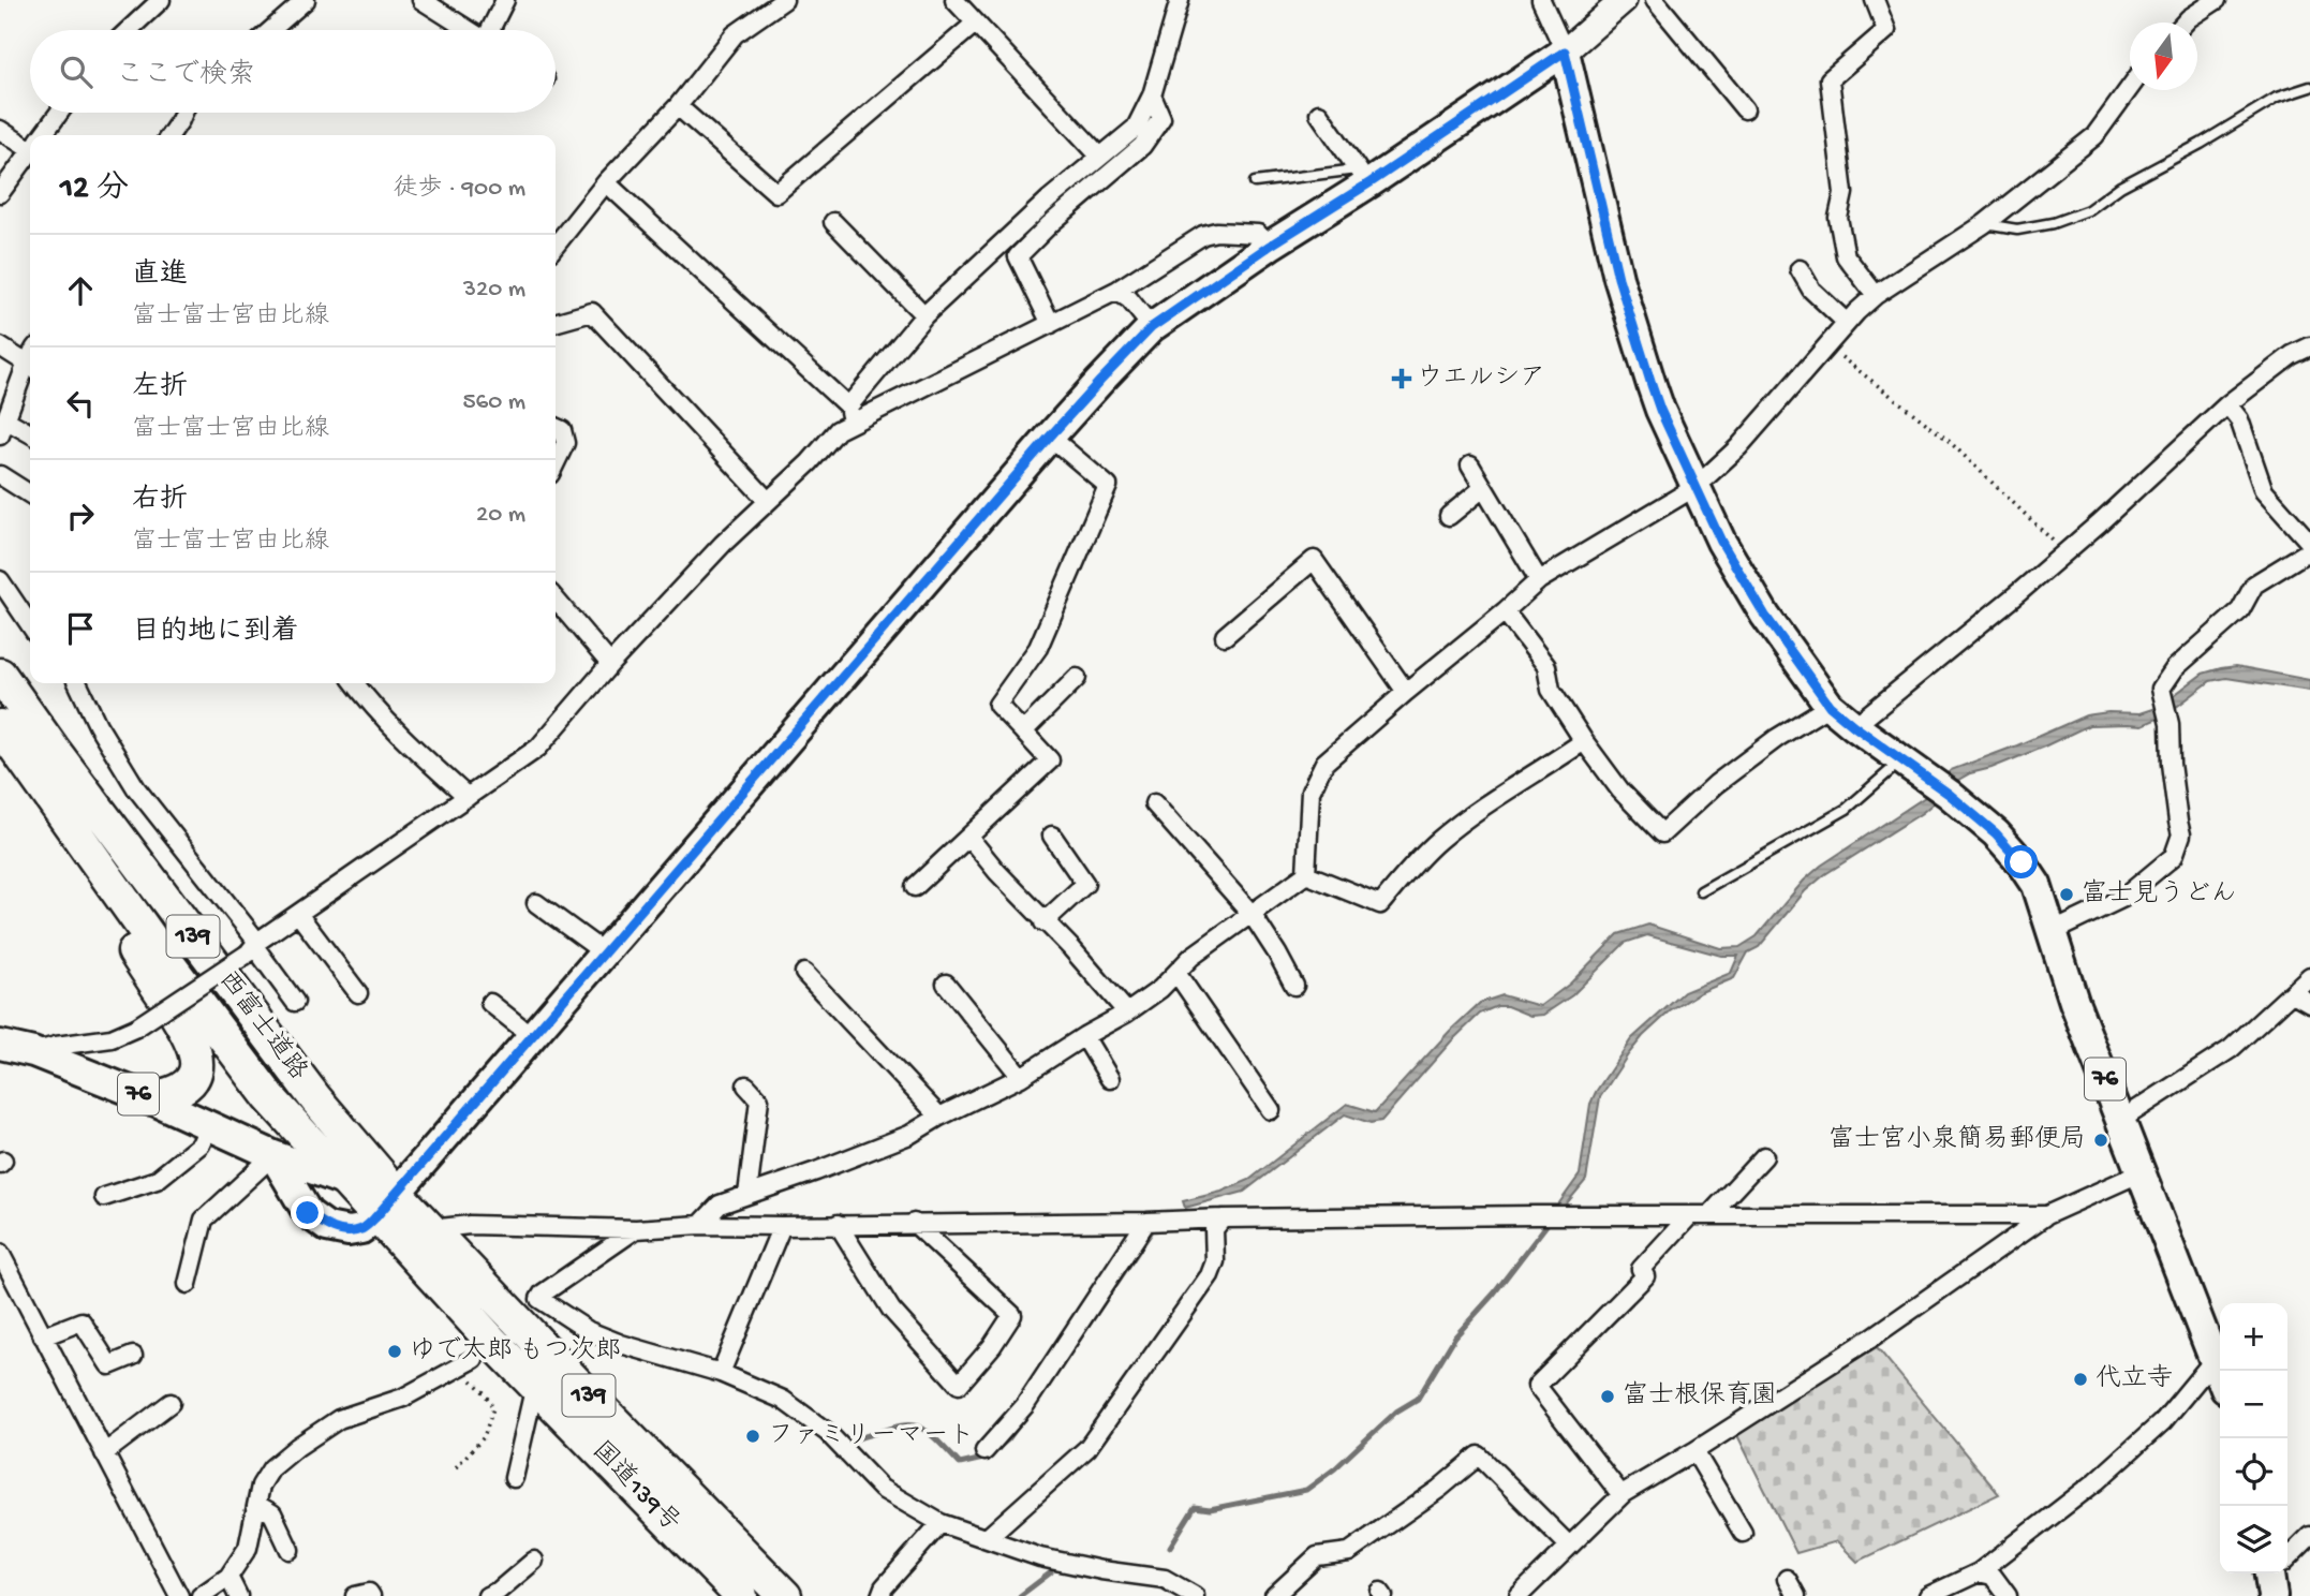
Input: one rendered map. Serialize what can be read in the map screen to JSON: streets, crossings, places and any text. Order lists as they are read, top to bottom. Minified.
{"streets":{"highway":["139","西富士道路","国道139号"],"main road":["76"]},"crossings":[["西富士道路","国道139号"]],"places":{"health":["ウエルシア"],"other":["富士見うどん","富士宮小泉簡易郵便局","ゆで太郎 もつ次郎","代立寺","富士根保育園","ファミリーマート"]},"north":"bottom","page":{"search":"ここで検索","heading":["12 分","徒歩 · 900 m"],"list":[["直進","富士富士宮由比線","320 m"],["左折","富士富士宮由比線","560 m"],["右折","富士富士宮由比線","20 m"],"目的地に到着"],"map_buttons":["+","−"]}}
